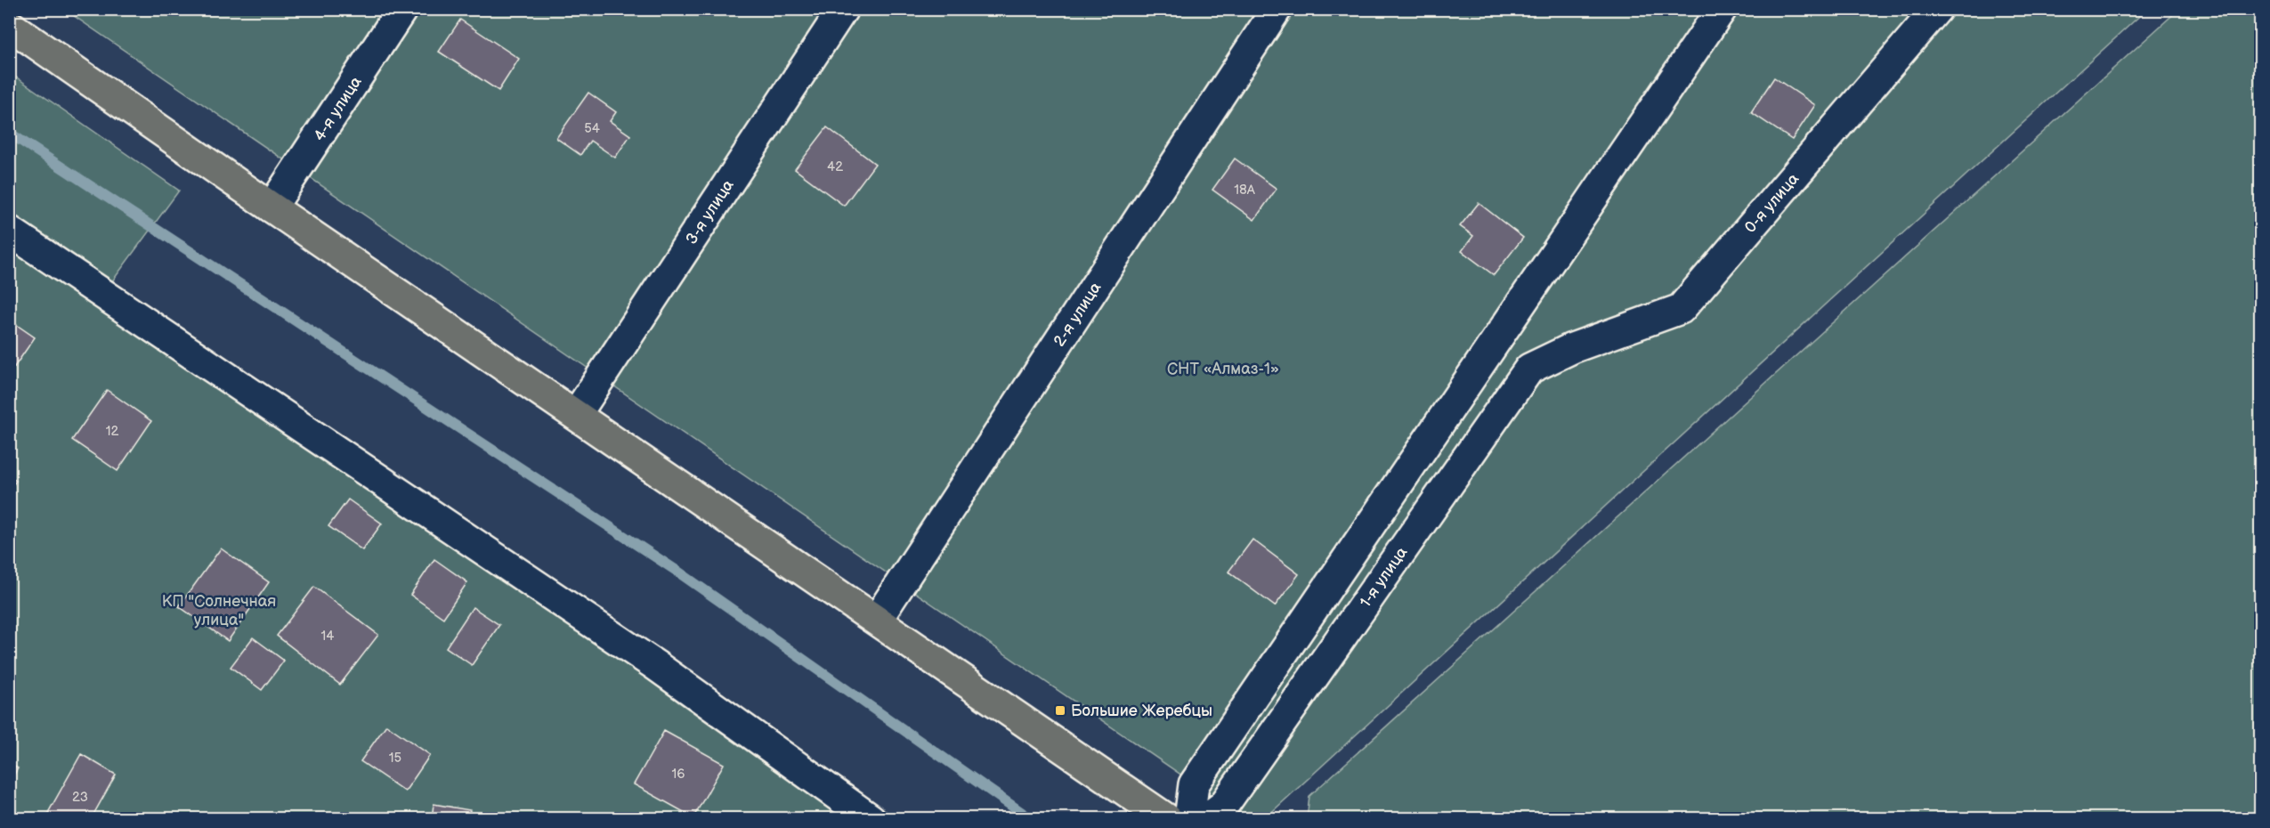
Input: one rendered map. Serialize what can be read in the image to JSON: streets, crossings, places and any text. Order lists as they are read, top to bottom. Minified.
{"streets":{"street":["4-я улица","0-я улица","3-я улица","2-я улица","1-я улица"]},"crossings":[["0-я улица","1-я улица"]],"parks":["СНТ «Алмаз-1»","КП \"Солнечная улица\""],"places":{"transit":["Большие Жеребцы"]},"house_numbers":["54","42","18А","12","14","15","16","23"]}
